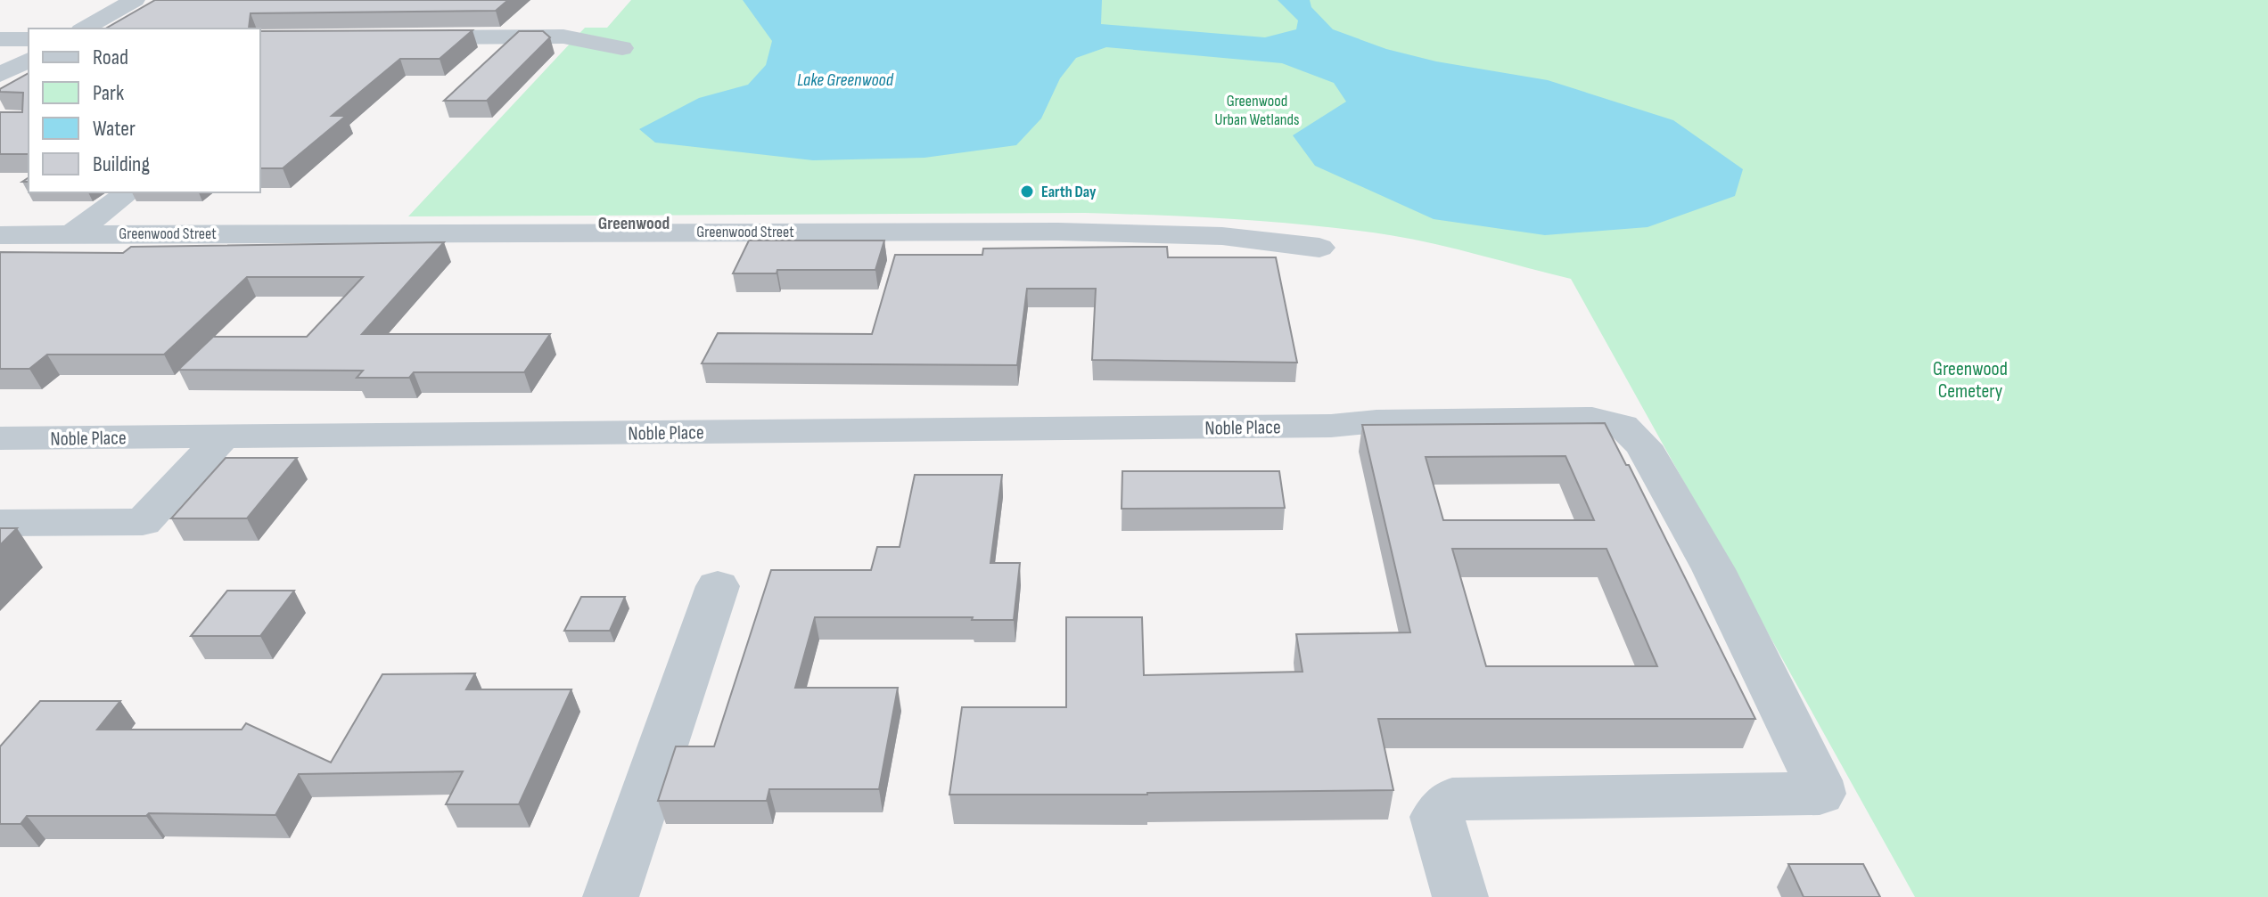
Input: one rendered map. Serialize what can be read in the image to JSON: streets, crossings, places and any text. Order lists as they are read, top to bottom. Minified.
{"streets":{"street":["Greenwood Street","Noble Place"]},"districts":["Greenwood"],"water":["Lake Greenwood"],"parks":["Greenwood Urban Wetlands","Greenwood Cemetery"],"places":["Earth Day"],"legend":["Road","Park","Water","Building"]}
